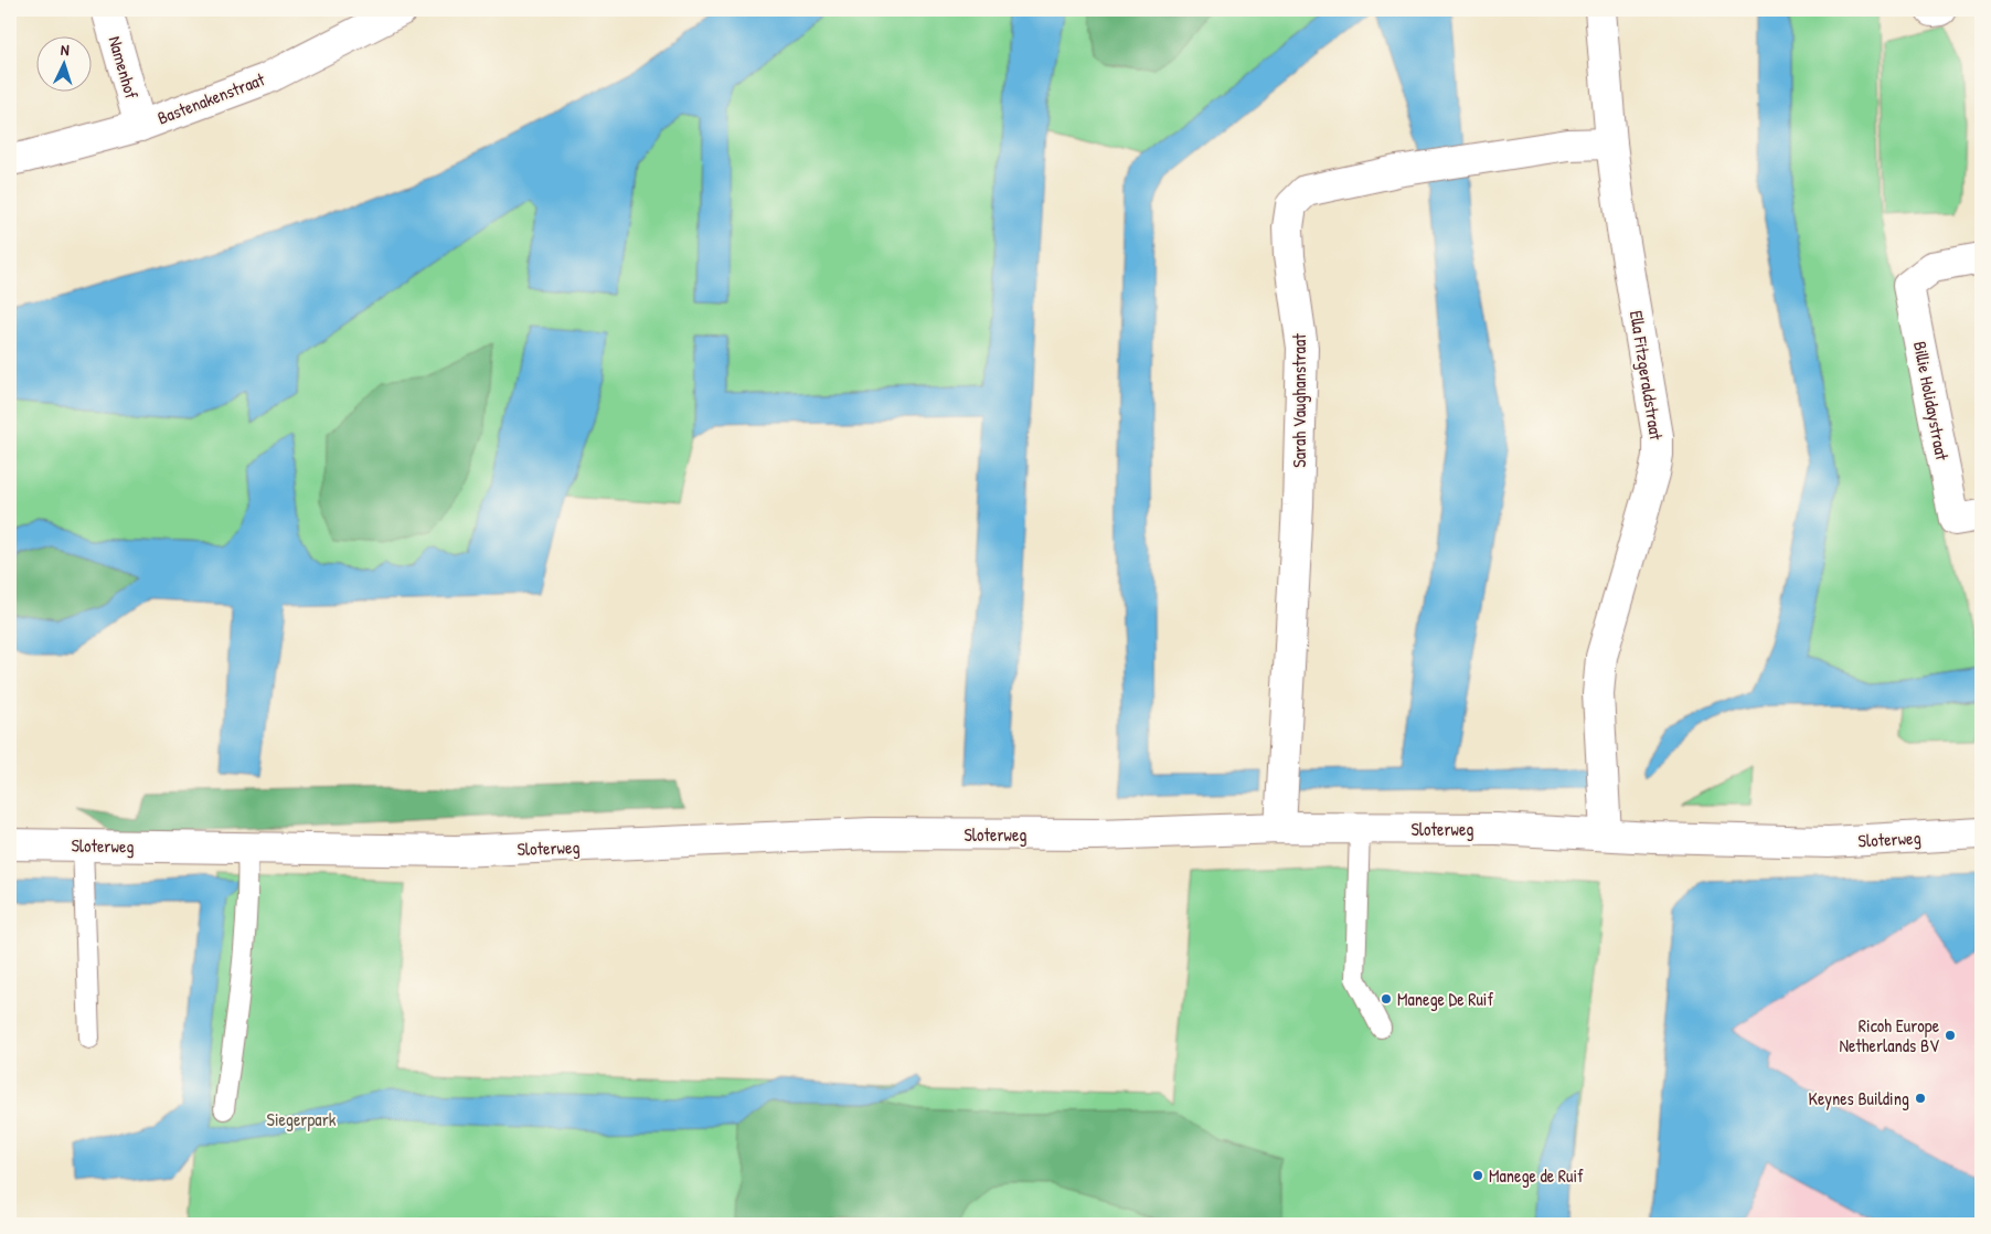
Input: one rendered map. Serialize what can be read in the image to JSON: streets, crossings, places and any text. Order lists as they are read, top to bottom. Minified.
{"streets":{"street":["Namenhof","Bastenakenstraat","Ella Fitzgeraldstraat","Sarah Vaughanstraat","Billie Holidaystraat","Sloterweg"]},"crossings":[["Namenhof","Bastenakenstraat"],["Ella Fitzgeraldstraat","Sarah Vaughanstraat"],["Ella Fitzgeraldstraat","Sloterweg"],["Sarah Vaughanstraat","Sloterweg"]],"parks":["Siegerpark"],"places":["Manege De Ruif","Ricoh Europe Netherlands BV","Keynes Building","Manege de Ruif"],"north":"top"}
